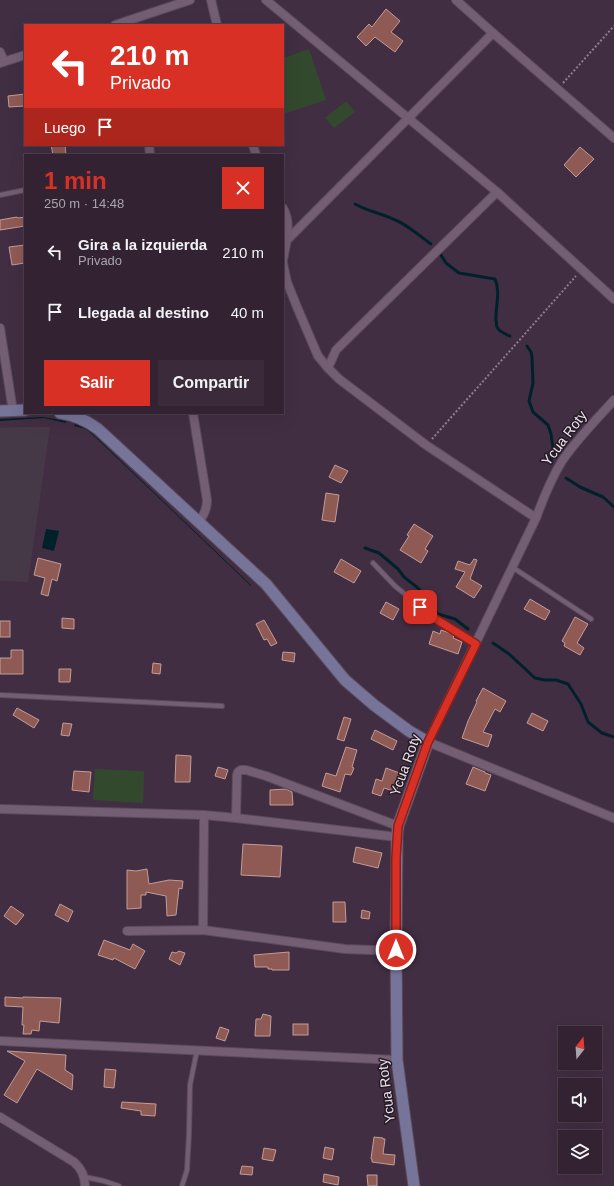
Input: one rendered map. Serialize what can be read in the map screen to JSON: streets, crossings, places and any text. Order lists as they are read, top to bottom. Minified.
{"streets":{"street":["Ycua Roty"]},"north":"top","page":{"turn":["210 m","Privado"],"then":"Luego","heading":["1 min","250 m · 14:48"],"list":[{"name":"Gira a la izquierda","note":"Privado","value":"210 m"},{"name":"Llegada al destino","value":"40 m"}],"buttons":["Salir","Compartir"]}}
